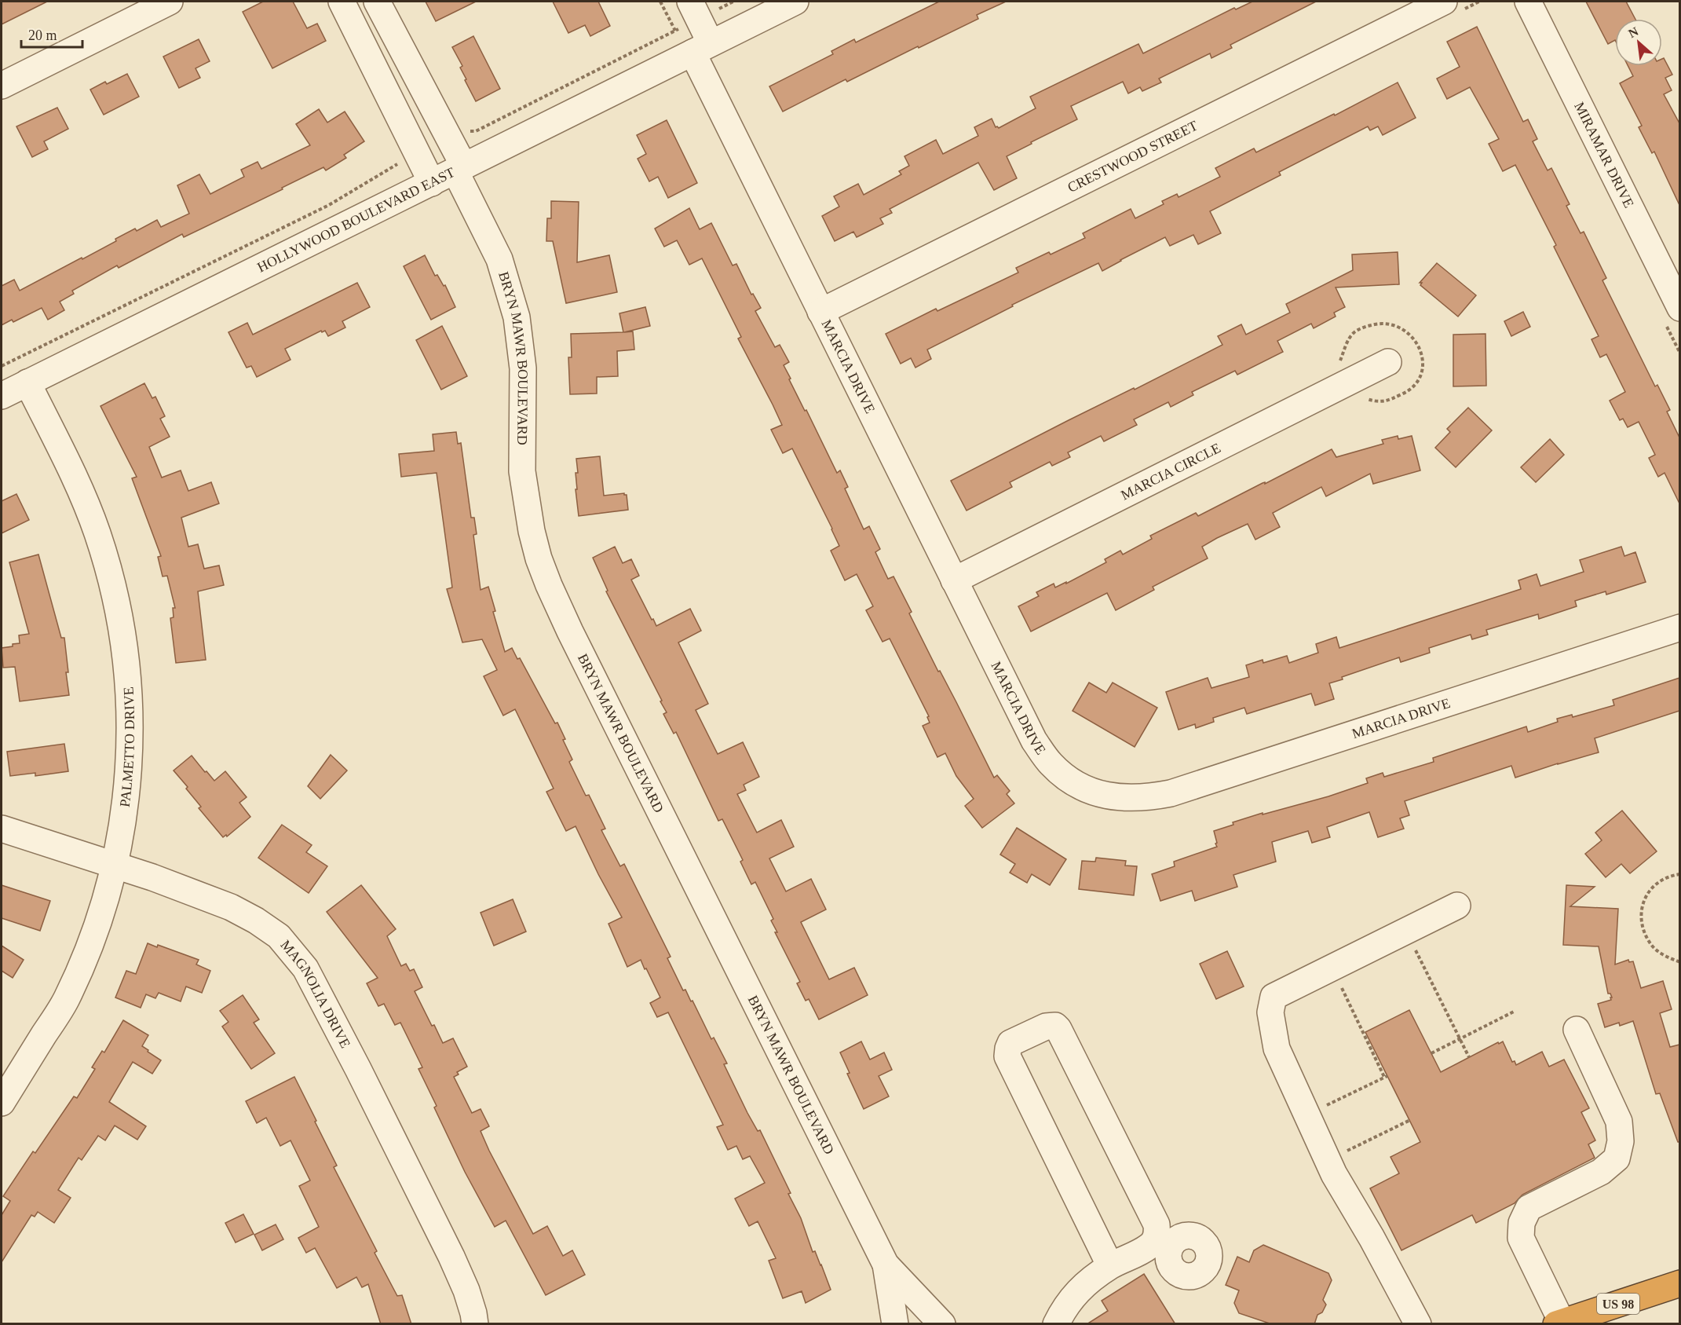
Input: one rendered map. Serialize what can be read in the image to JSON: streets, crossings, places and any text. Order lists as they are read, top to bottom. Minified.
{"streets":{"highway":["US 98"],"street":["MIRAMAR DRIVE","CRESTWOOD STREET","HOLLYWOOD BOULEVARD EAST","BRYN MAWR BOULEVARD","MARCIA DRIVE","MARCIA CIRCLE","PALMETTO DRIVE","MAGNOLIA DRIVE"]},"crossings":[["CRESTWOOD STREET","MARCIA DRIVE"],["HOLLYWOOD BOULEVARD EAST","BRYN MAWR BOULEVARD"],["HOLLYWOOD BOULEVARD EAST","MARCIA DRIVE"],["HOLLYWOOD BOULEVARD EAST","PALMETTO DRIVE"],["MARCIA DRIVE","MARCIA CIRCLE"],["PALMETTO DRIVE","MAGNOLIA DRIVE"]],"scale_bar":"20 m","north":"top left"}
